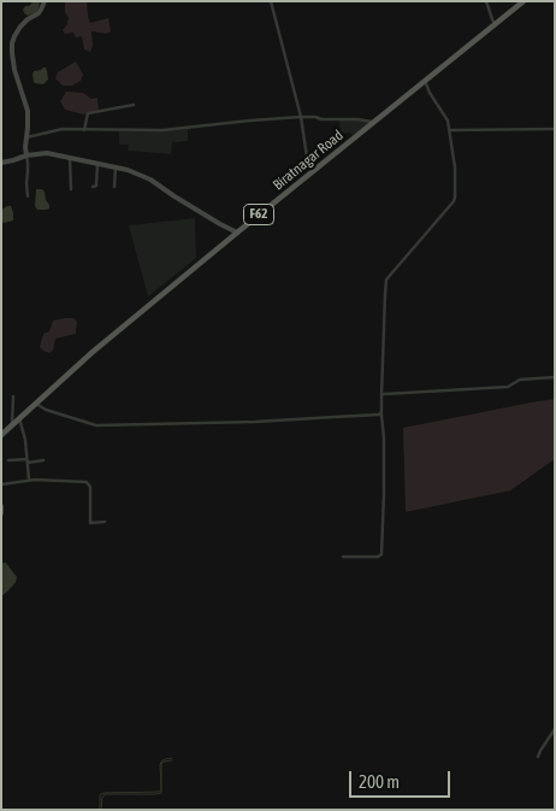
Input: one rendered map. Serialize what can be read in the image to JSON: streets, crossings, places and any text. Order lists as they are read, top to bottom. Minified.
{"streets":{"main road":["Biratnagar Road","F62"]},"scale_bar":"200 m"}
